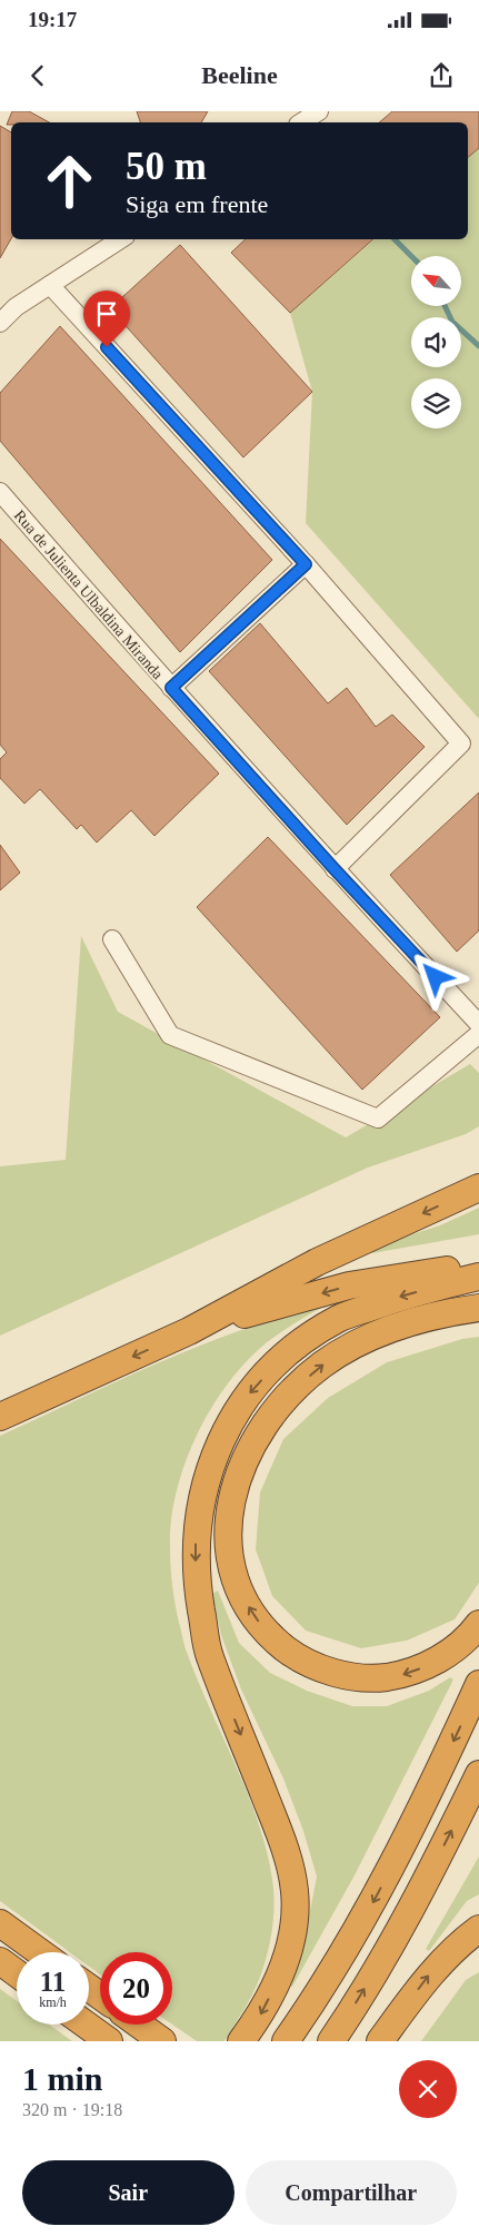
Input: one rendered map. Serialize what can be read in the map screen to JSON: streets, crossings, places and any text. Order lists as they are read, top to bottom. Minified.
{"streets":{"street":["Rua de Julienta Ulbaldina Miranda"]},"north":"top left","page":{"status":"19:17","header":"Beeline","turn":["50 m","Siga em frente"],"speed":"11 km/h","limit":"20","heading":["1 min","320 m · 19:18"],"buttons":["Sair","Compartilhar"]}}
